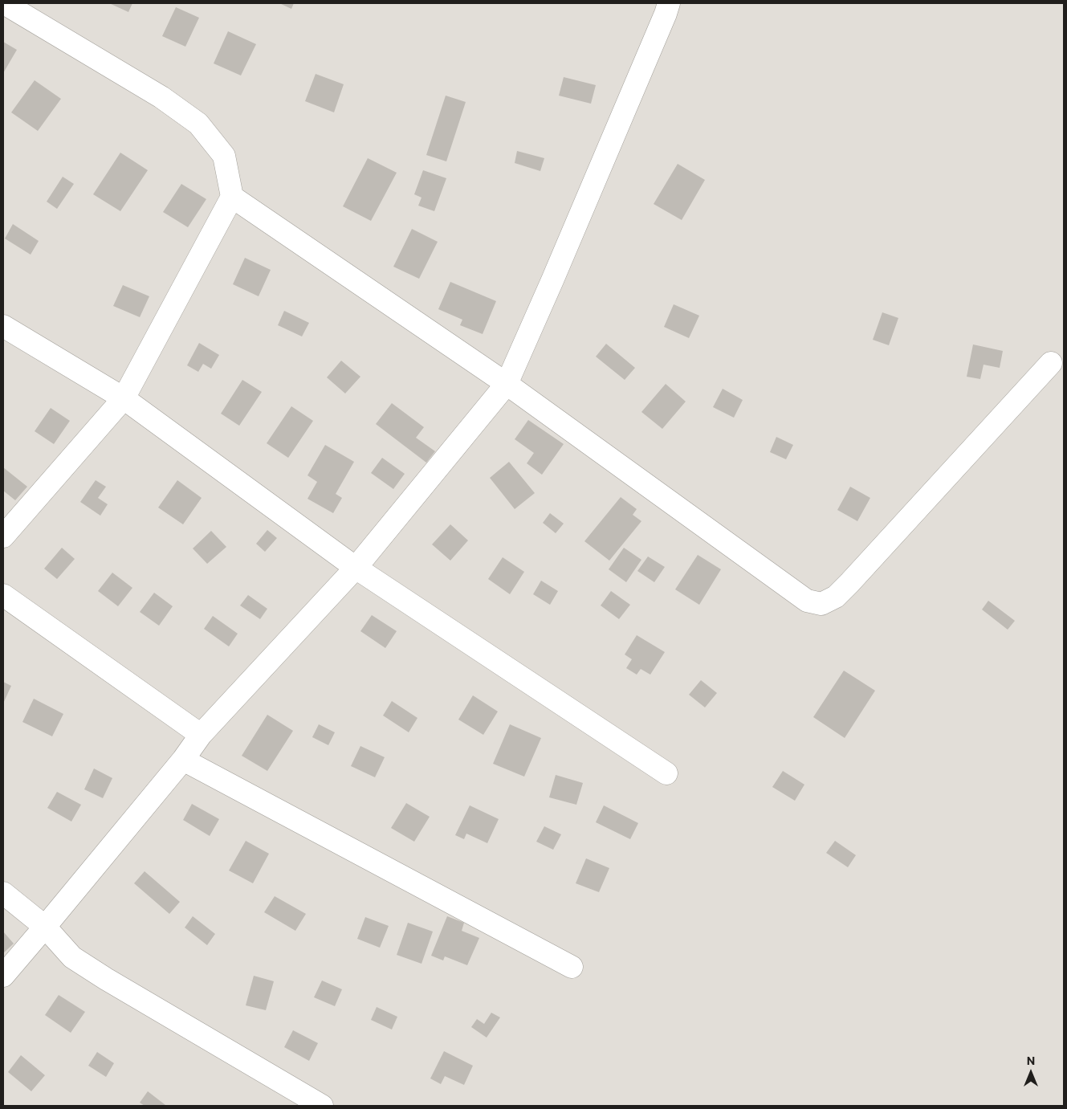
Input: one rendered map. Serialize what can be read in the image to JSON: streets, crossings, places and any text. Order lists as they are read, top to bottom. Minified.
{"north":"top"}
